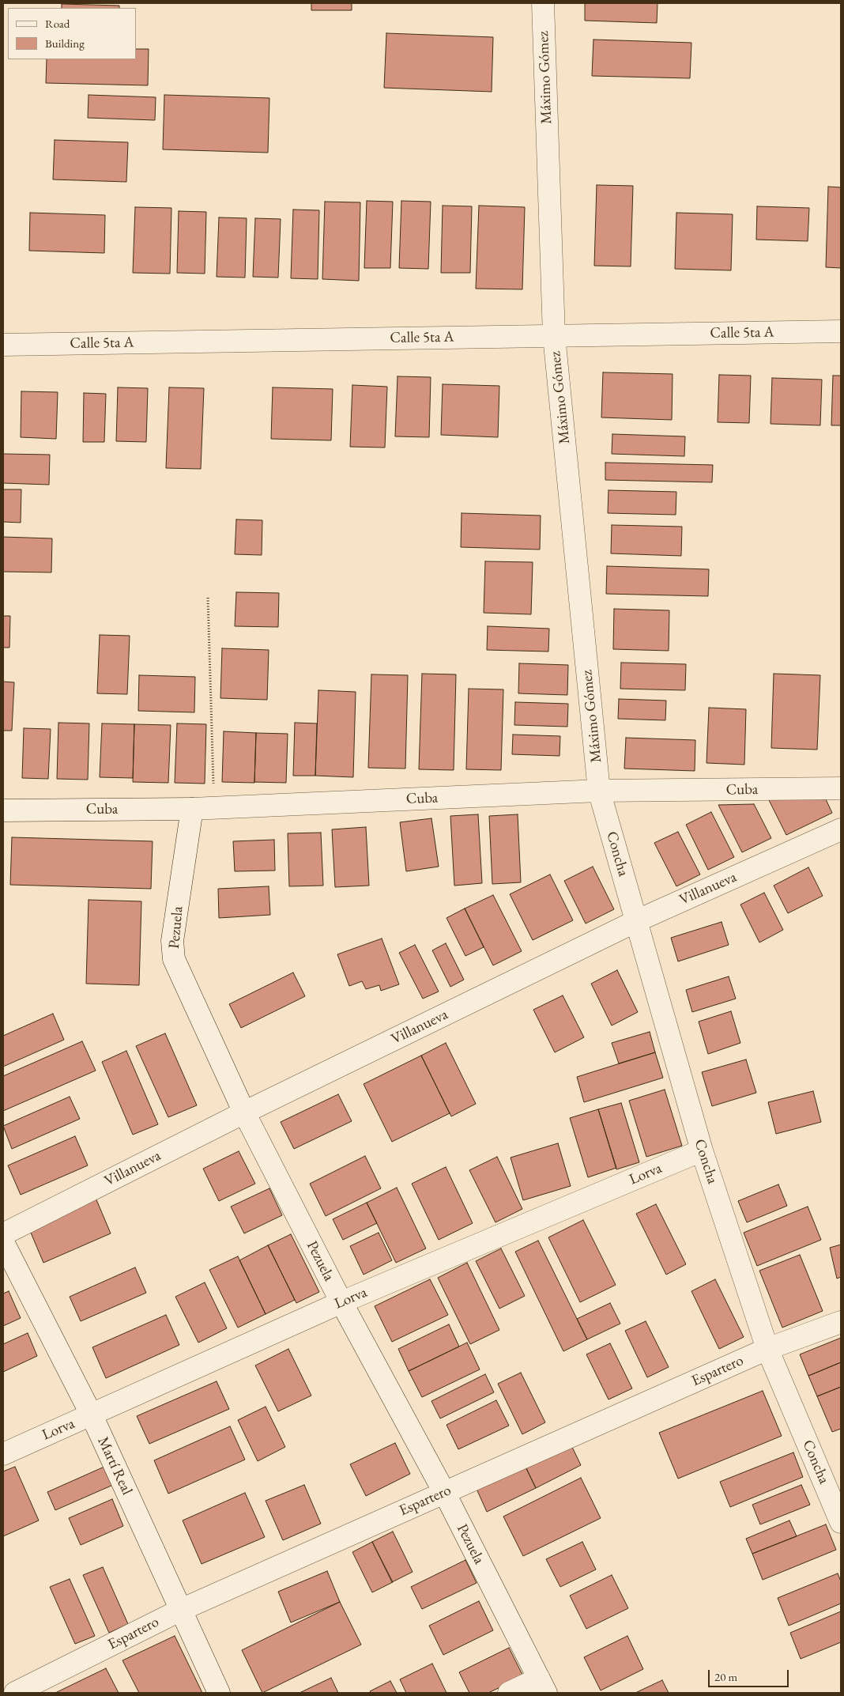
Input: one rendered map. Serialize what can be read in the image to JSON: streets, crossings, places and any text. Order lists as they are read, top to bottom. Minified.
{"streets":{"street":["Máximo Gómez","Calle 5ta A","Cuba","Concha","Villanueva","Pezuela","Lorva","Espartero","Martí Real"]},"crossings":[["Máximo Gómez","Calle 5ta A"],["Máximo Gómez","Cuba"],["Máximo Gómez","Concha"],["Cuba","Concha"],["Cuba","Pezuela"],["Concha","Villanueva"],["Concha","Lorva"],["Concha","Espartero"],["Villanueva","Pezuela"],["Pezuela","Lorva"],["Pezuela","Espartero"],["Lorva","Martí Real"],["Espartero","Martí Real"]],"legend":["Road","Building"],"scale_bar":"20 m"}
